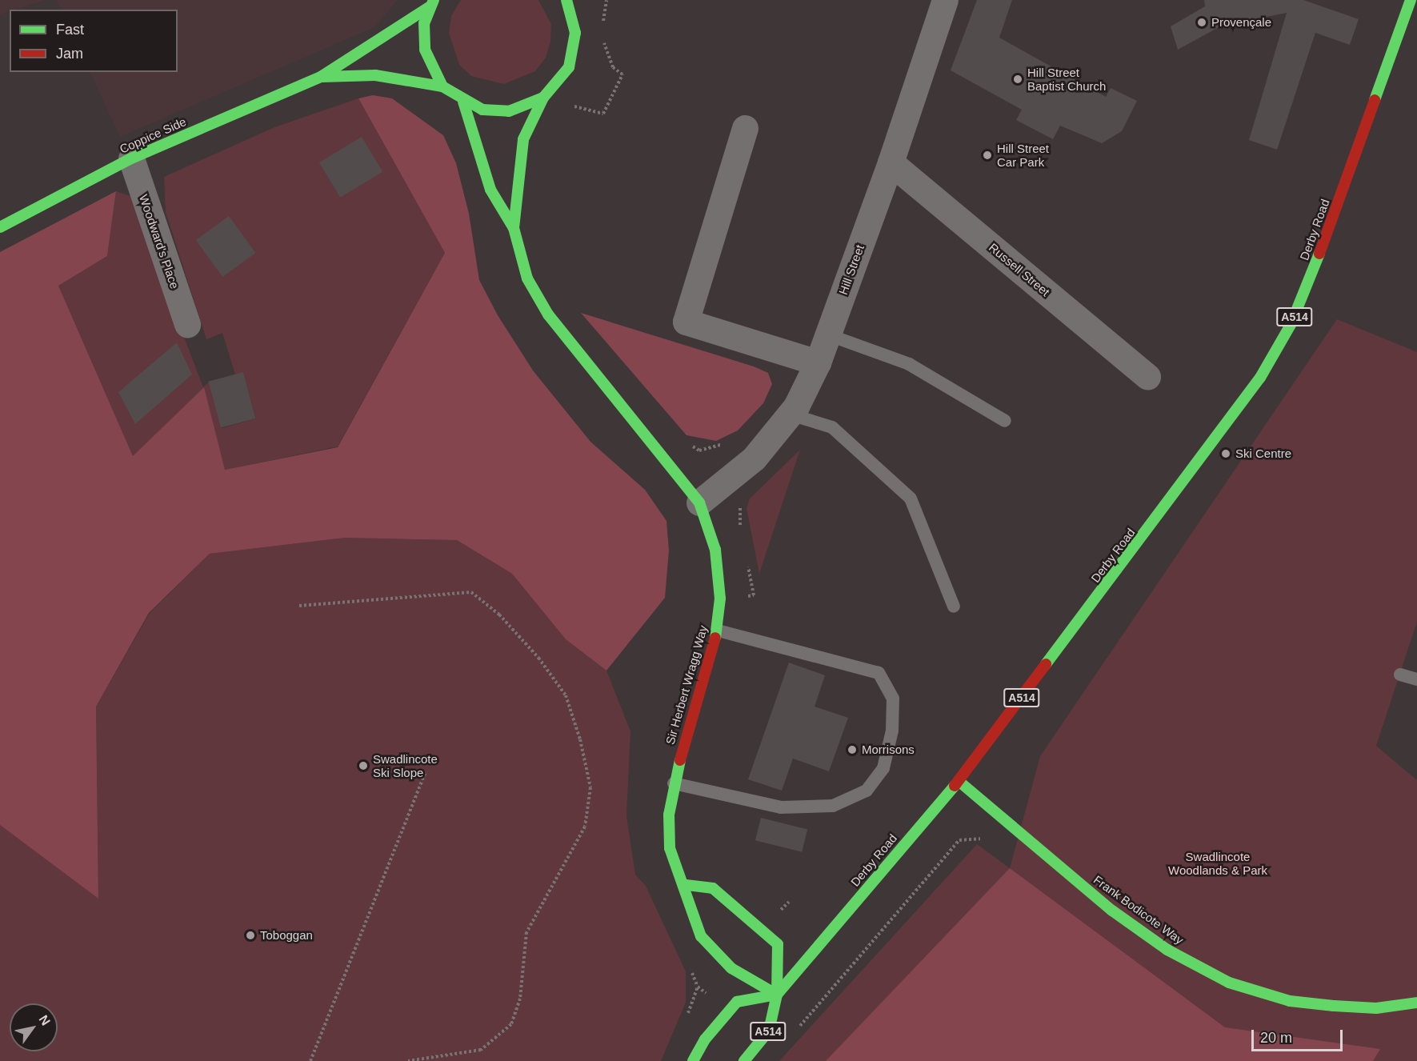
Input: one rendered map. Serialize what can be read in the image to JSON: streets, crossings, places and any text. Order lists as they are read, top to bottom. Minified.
{"streets":{"street":["Coppice Side","Derby Road","Woodward's Place","Hill Street","Russell Street","A514","Sir Herbert Wragg Way","Frank Bodicote Way"]},"crossings":[["Coppice Side","Woodward's Place"],["Derby Road","Sir Herbert Wragg Way"],["Derby Road","Frank Bodicote Way"],["Hill Street","Russell Street"],["Hill Street","Sir Herbert Wragg Way"]],"parks":["Swadlincote Woodlands & Park"],"places":["Provençale","Hill Street Baptist Church","Hill Street Car Park","Ski Centre","Morrisons","Swadlincote Ski Slope","Toboggan"],"legend":["Fast","Jam"],"scale_bar":"20 m","north":"top right"}
